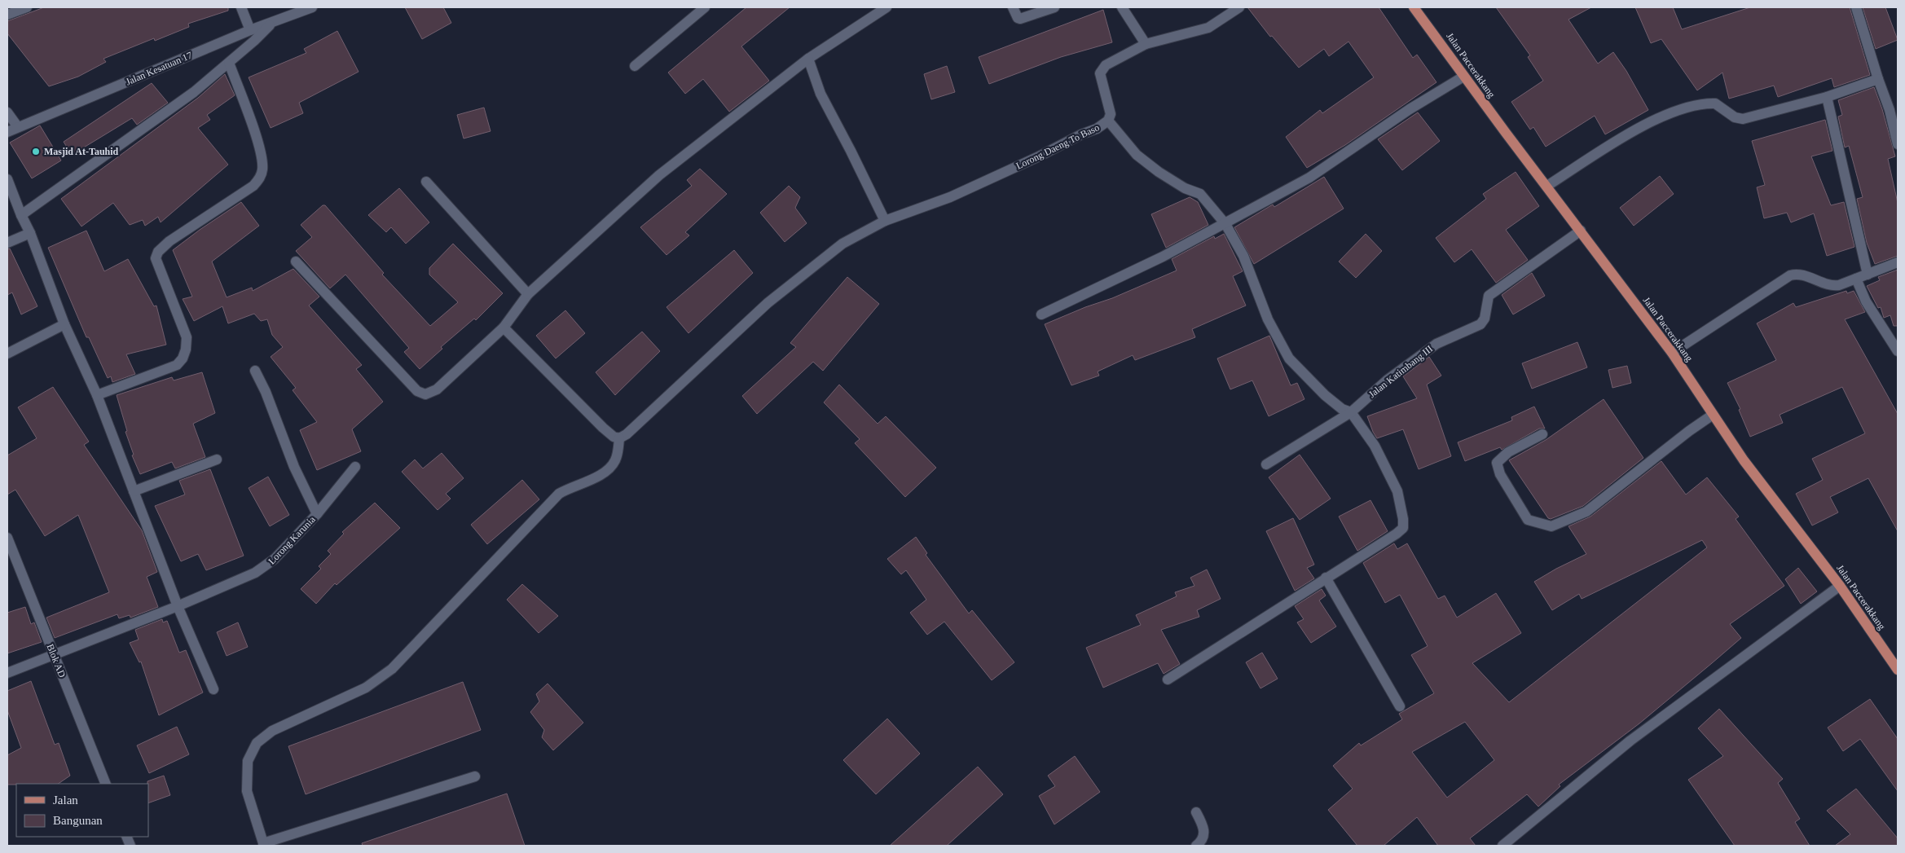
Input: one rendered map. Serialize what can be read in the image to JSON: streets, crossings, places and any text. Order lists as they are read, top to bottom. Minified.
{"streets":{"main road":["Jalan Paccerakkang"],"street":["Jalan Kesatuan 17","Lorong Daeng To Baso","Jalan Katimbang III","Lorong Karunia","Blok AD"]},"crossings":[["Jalan Paccerakkang","Jalan Katimbang III"],["Lorong Karunia","Blok AD"]],"places":["Masjid At-Tauhid"],"legend":["Jalan","Bangunan"]}
